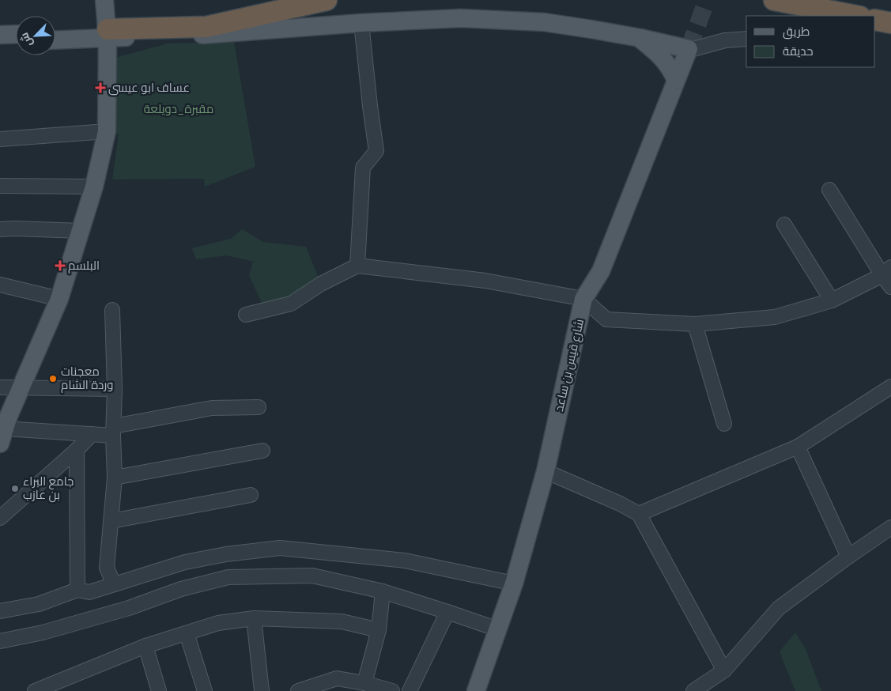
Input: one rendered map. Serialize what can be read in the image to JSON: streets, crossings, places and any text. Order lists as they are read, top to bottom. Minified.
{"streets":{"main road":["شارع قيس بن ساعد"]},"parks":["مقبرة_دويلعة"],"places":{"health":["عساف ابو عيسى","البلسم"],"other":["معجنات وردة الشام","جامع البراء بن عازب"]},"legend":["طريق","حديقة"],"north":"bottom left"}
